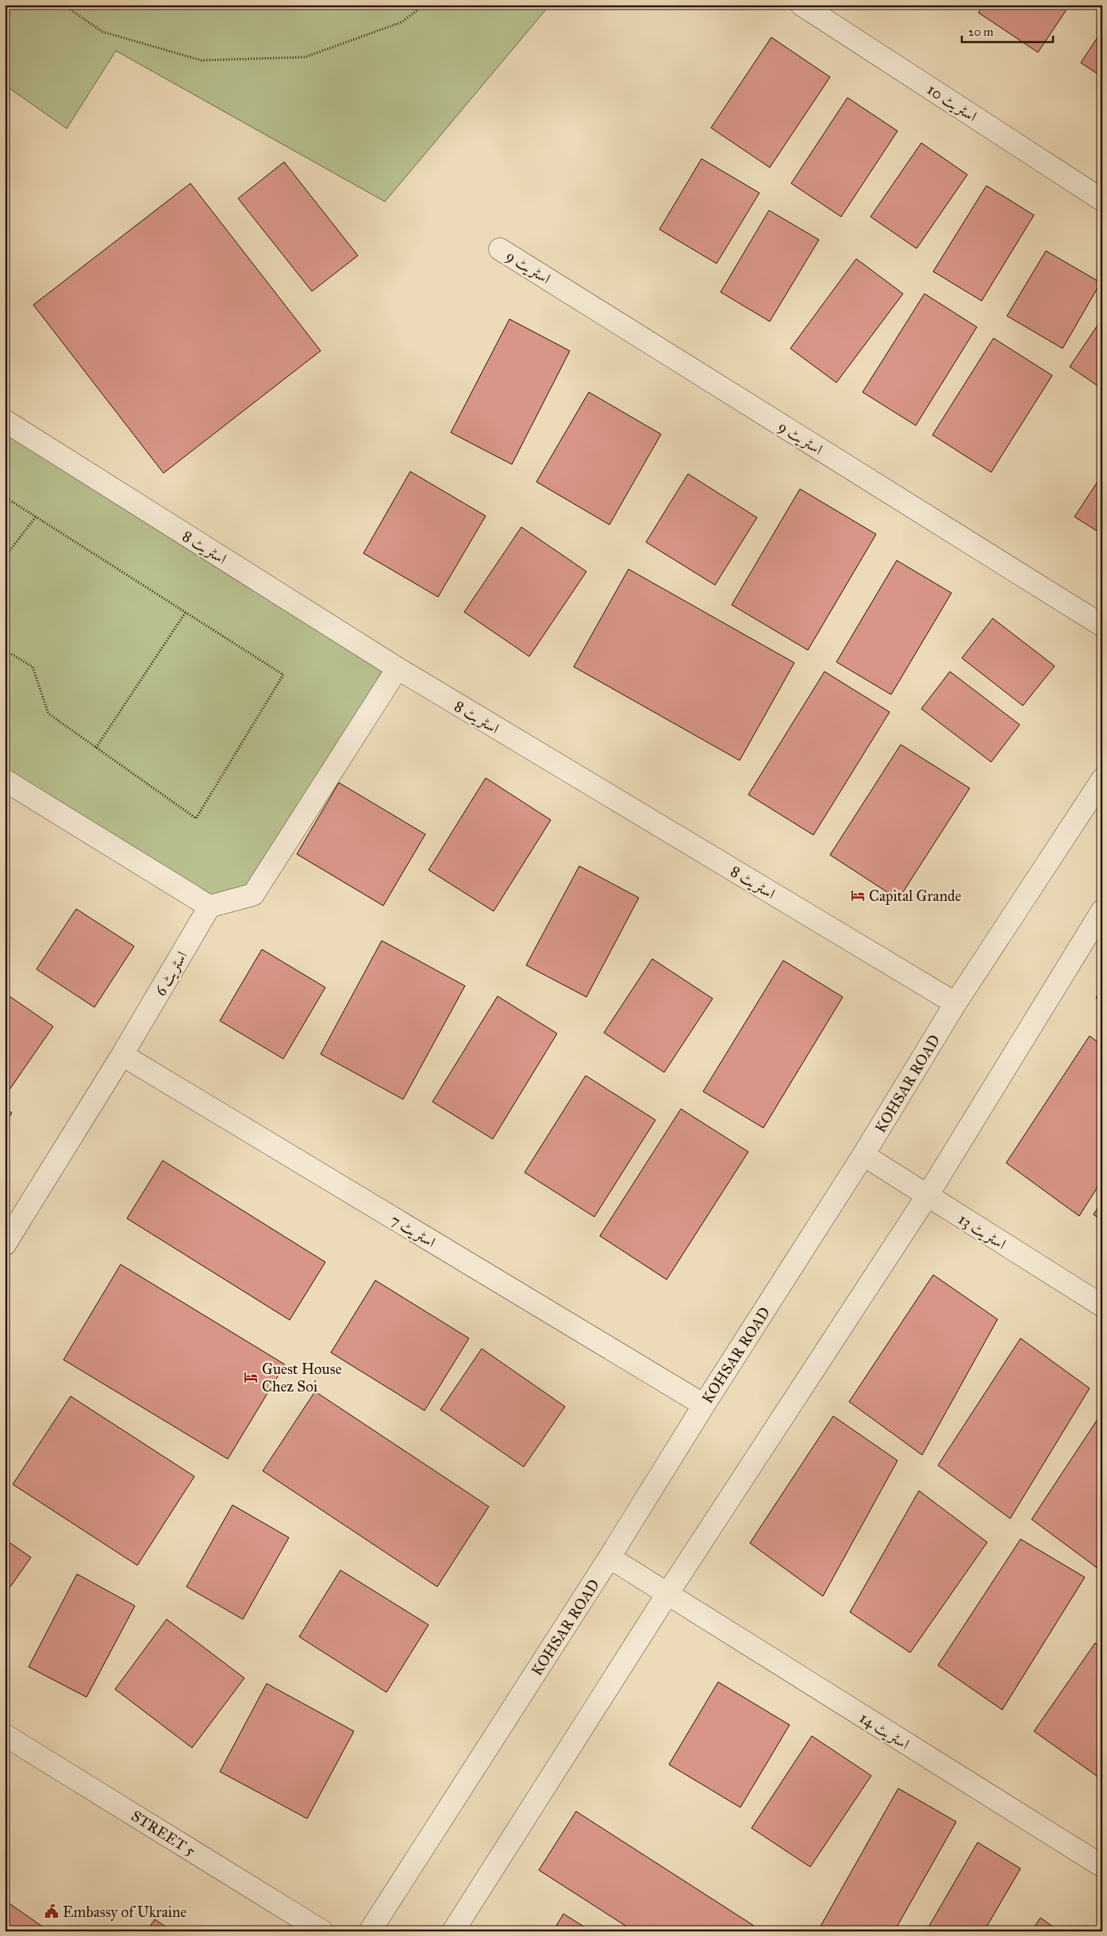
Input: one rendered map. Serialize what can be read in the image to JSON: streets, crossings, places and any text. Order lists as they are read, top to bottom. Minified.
{"streets":{"street":["اسٹریٹ 10","اسٹریٹ 9","اسٹریٹ 8","اسٹریٹ 6","KOHSAR ROAD","اسٹریٹ 7","اسٹریٹ 13","اسٹریٹ 14","STREET 5"]},"crossings":[["اسٹریٹ 8","KOHSAR ROAD"],["اسٹریٹ 6","اسٹریٹ 7"],["KOHSAR ROAD","اسٹریٹ 7"],["KOHSAR ROAD","اسٹریٹ 13"],["KOHSAR ROAD","اسٹریٹ 14"]],"places":{"hotel":["Capital Grande","Guest House Chez Soi"],"public building":["Embassy of Ukraine"]},"scale_bar":"20 m"}
